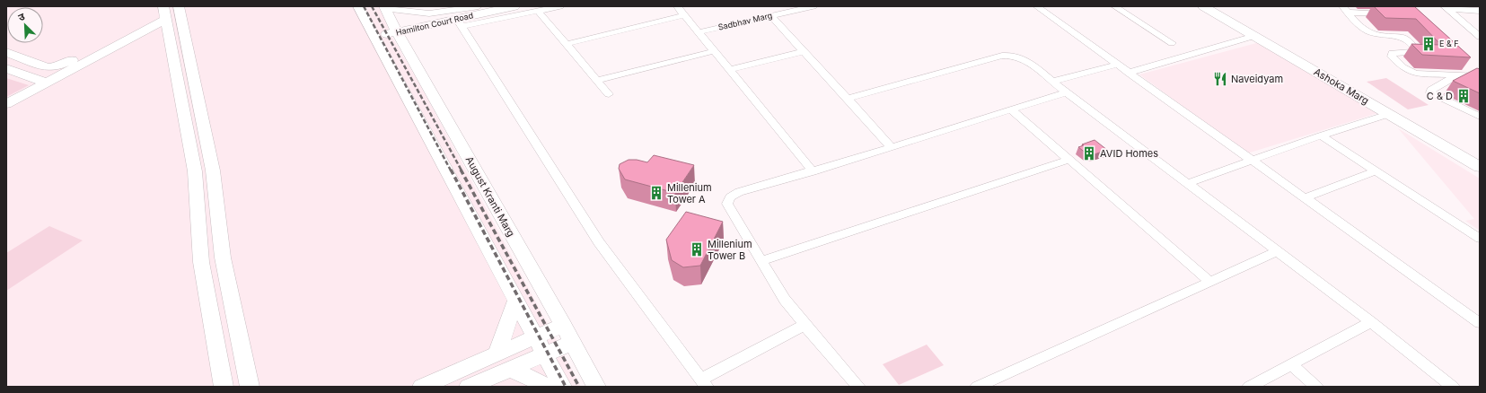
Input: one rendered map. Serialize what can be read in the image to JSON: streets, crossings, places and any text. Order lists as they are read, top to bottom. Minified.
{"streets":{"street":["Sadbhav Marg","Hamilton Court Road","Ashoka Marg","August Kranti Marg"]},"crossings":[["Hamilton Court Road","August Kranti Marg"]],"places":{"building":["E & F","C & D","AVID Homes","Millenium Tower A","Millenium Tower B"],"restaurant":["Naveidyam"]},"north":"top left"}
